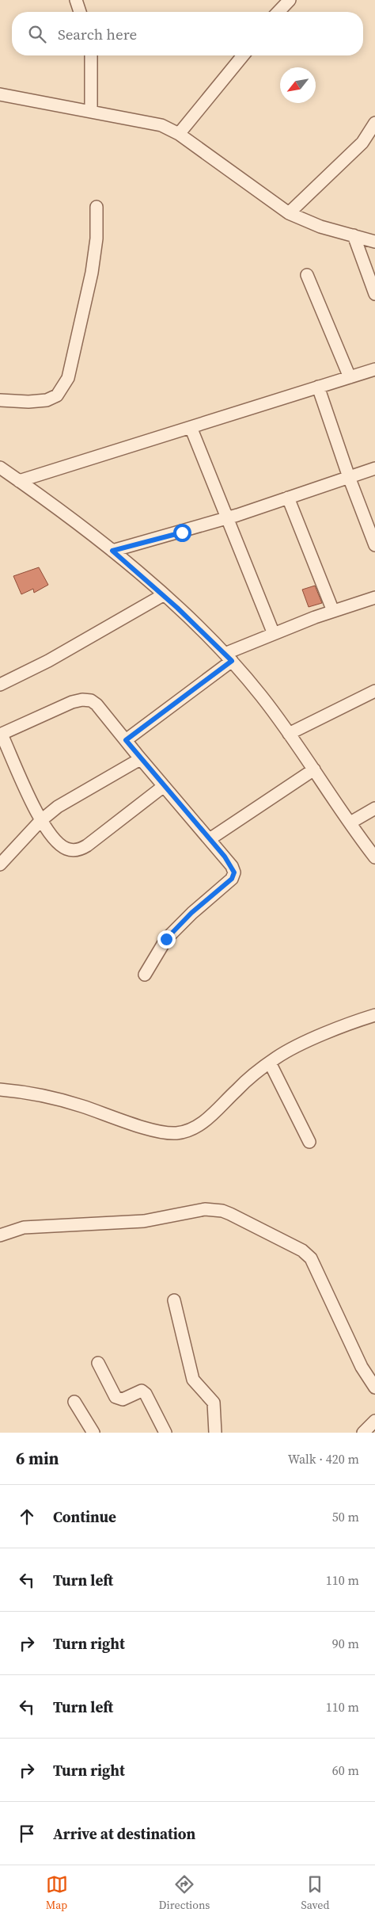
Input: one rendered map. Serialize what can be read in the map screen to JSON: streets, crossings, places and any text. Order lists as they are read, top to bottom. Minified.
{"north":"bottom left","page":{"search":"Search here","heading":["6 min","Walk · 420 m"],"list":[["Continue","50 m"],["Turn left","110 m"],["Turn right","90 m"],["Turn left","110 m"],["Turn right","60 m"],"Arrive at destination"],"nav":["Map","Directions","Saved"]}}
